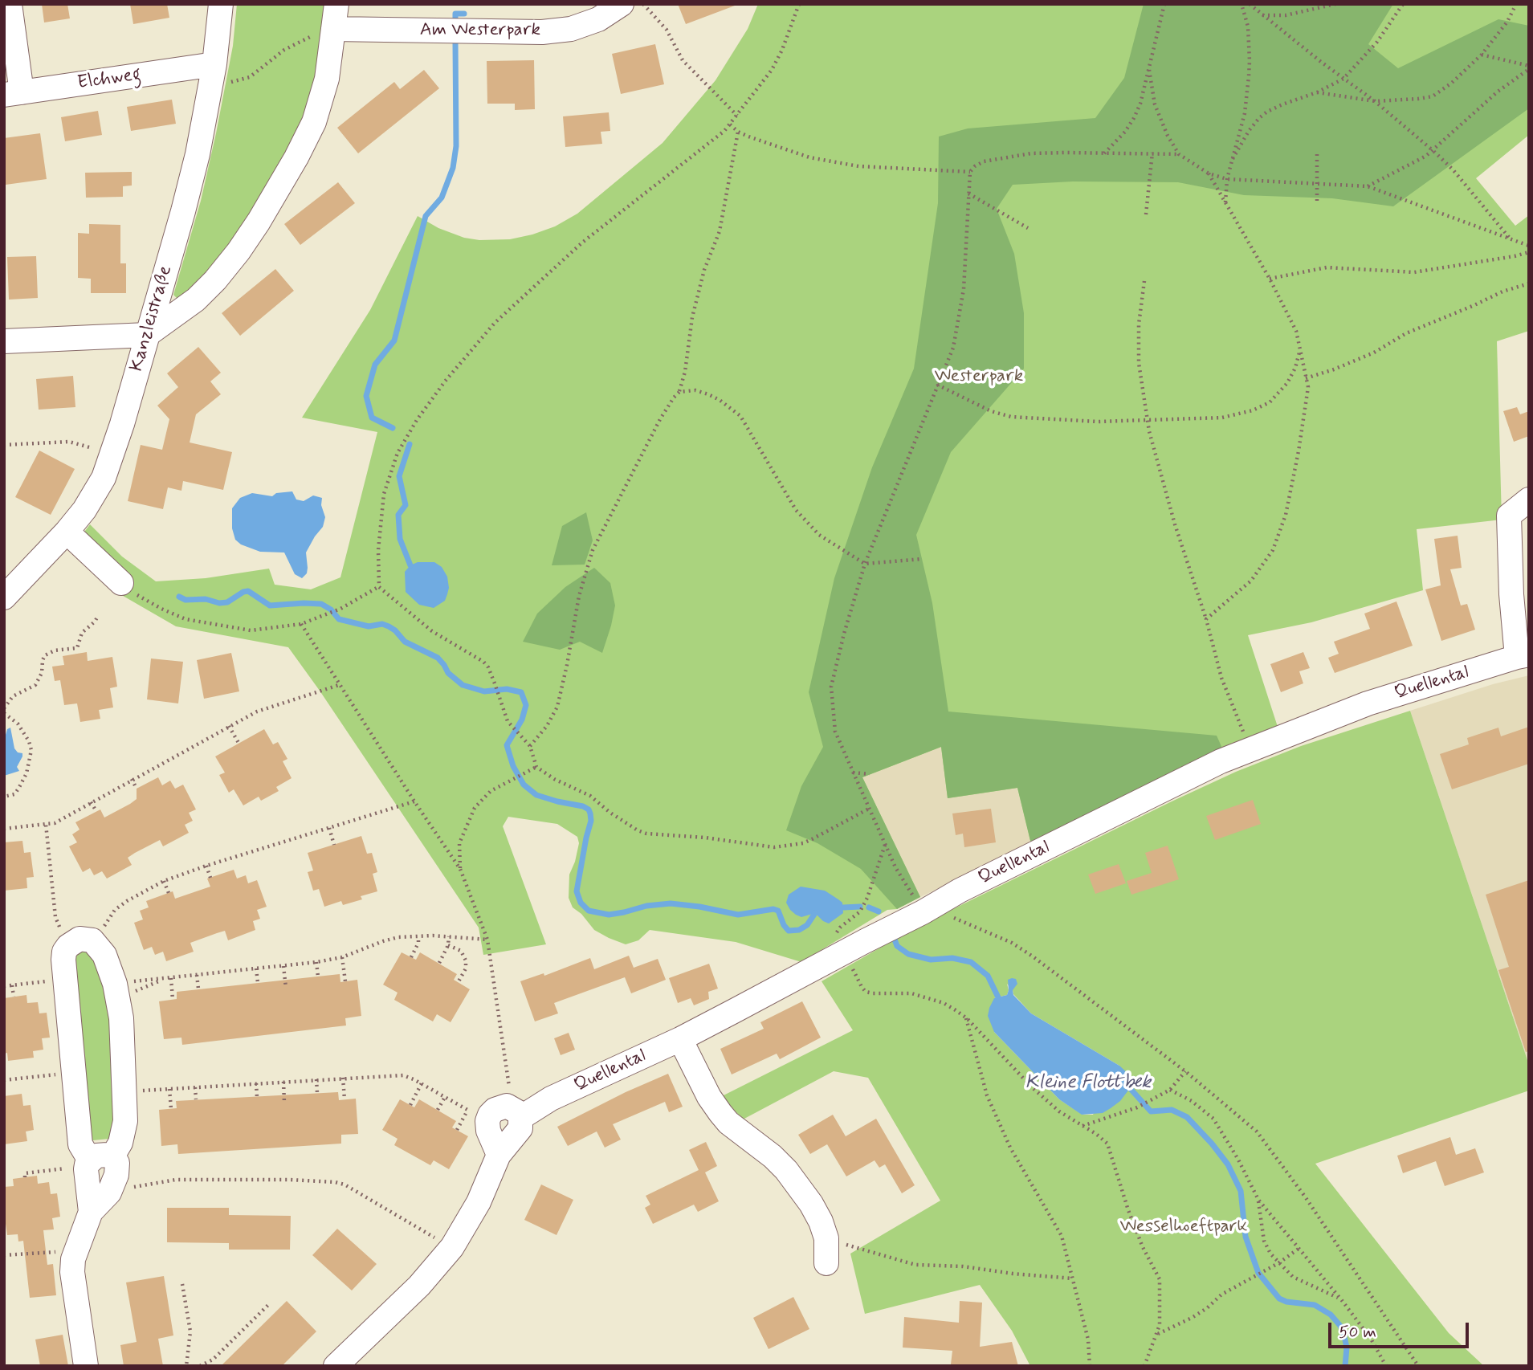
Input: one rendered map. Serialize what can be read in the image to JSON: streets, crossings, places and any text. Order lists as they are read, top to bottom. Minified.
{"streets":{"street":["Am Westerpark","Elchweg","Kanzleistraße","Quellental"]},"crossings":[["Elchweg","Kanzleistraße"]],"water":["Kleine Flottbek"],"parks":["Westerpark","Wesselhoeftpark"],"scale_bar":"50 m"}
